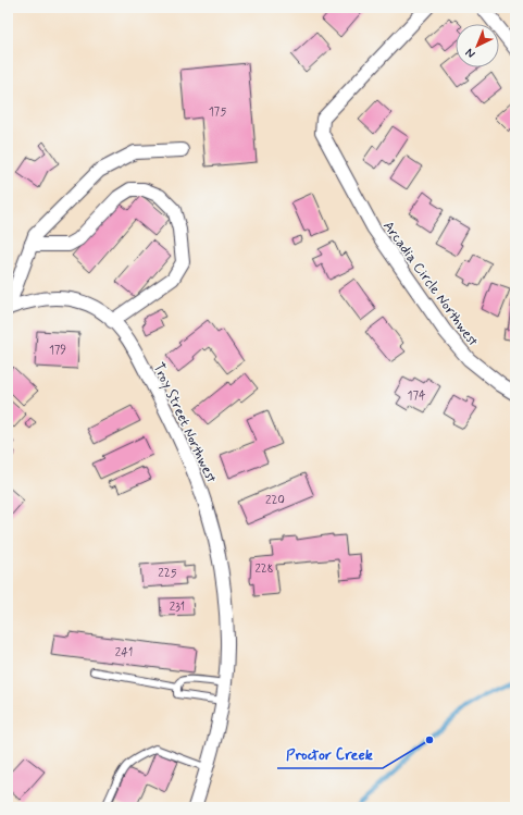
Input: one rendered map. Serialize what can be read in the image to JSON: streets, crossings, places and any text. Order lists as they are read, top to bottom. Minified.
{"streets":{"street":["Arcadia Circle Northwest","Troy Street Northwest"]},"places":["Proctor Creek"],"house_numbers":["175","179","174","220","228","225","231","241"],"north":"bottom left"}
